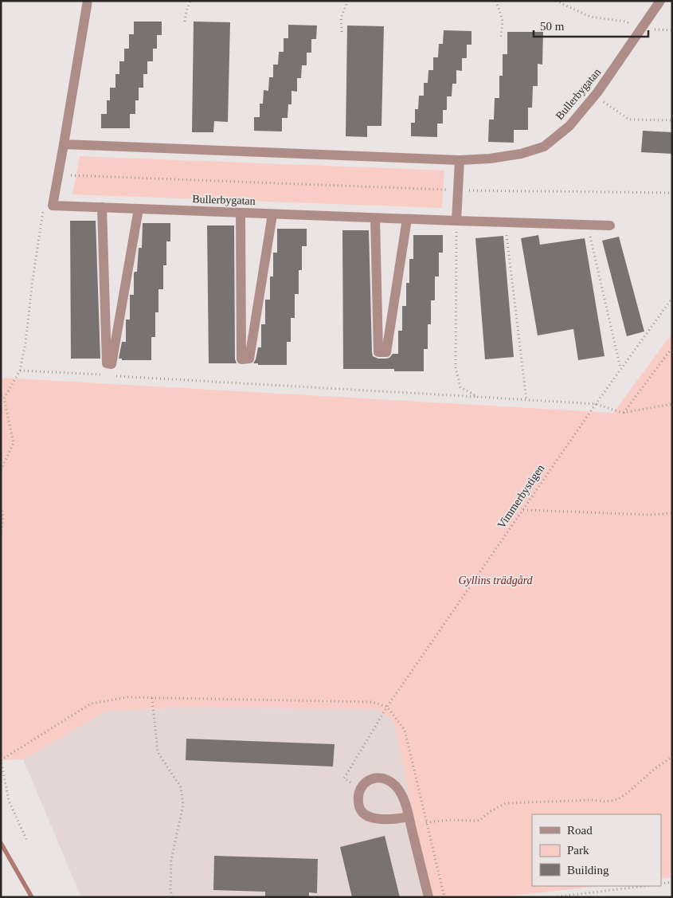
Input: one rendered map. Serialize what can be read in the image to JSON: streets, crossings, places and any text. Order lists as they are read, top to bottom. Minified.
{"streets":{"street":["Bullerbygatan"],"path":["Vimmerbystigen"]},"parks":["Gyllins trädgård"],"legend":["Road","Park","Building"],"scale_bar":"50 m"}
